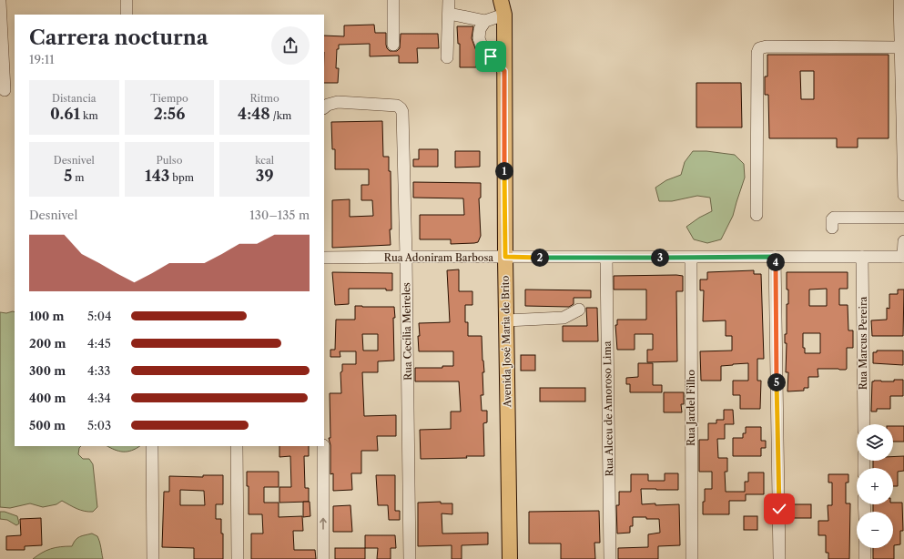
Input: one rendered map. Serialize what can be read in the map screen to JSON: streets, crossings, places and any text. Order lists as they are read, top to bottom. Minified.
{"streets":{"main road":["Avenida José Maria de Brito"],"street":["Rua Adoniram Barbosa","Rua Cecília Meireles","Rua Marcus Pereira","Rua Jardel Filho","Rua Alceu de Amoroso Lima"]},"crossings":[["Rua Adoniram Barbosa","Rua Cecília Meireles"],["Rua Adoniram Barbosa","Avenida José Maria de Brito"],["Rua Adoniram Barbosa","Rua Marcus Pereira"],["Rua Adoniram Barbosa","Rua Jardel Filho"],["Rua Adoniram Barbosa","Rua Alceu de Amoroso Lima"]],"page":{"heading":["Carrera nocturna","19:11"],"stats":[["Distancia","0.61 km"],["Tiempo","2:56"],["Ritmo","4:48 /km"],["Desnivel","5 m"],["Pulso","143 bpm"],["kcal","39"]],"pins":["1","2","3","4","5"],"chart":["Desnivel","130–135 m"],"list":[{"name":"100 m","note":"5:04"},{"name":"200 m","note":"4:45"},{"name":"300 m","note":"4:33"},{"name":"400 m","note":"4:34"},{"name":"500 m","note":"5:03"}],"map_buttons":["+","−"]}}
